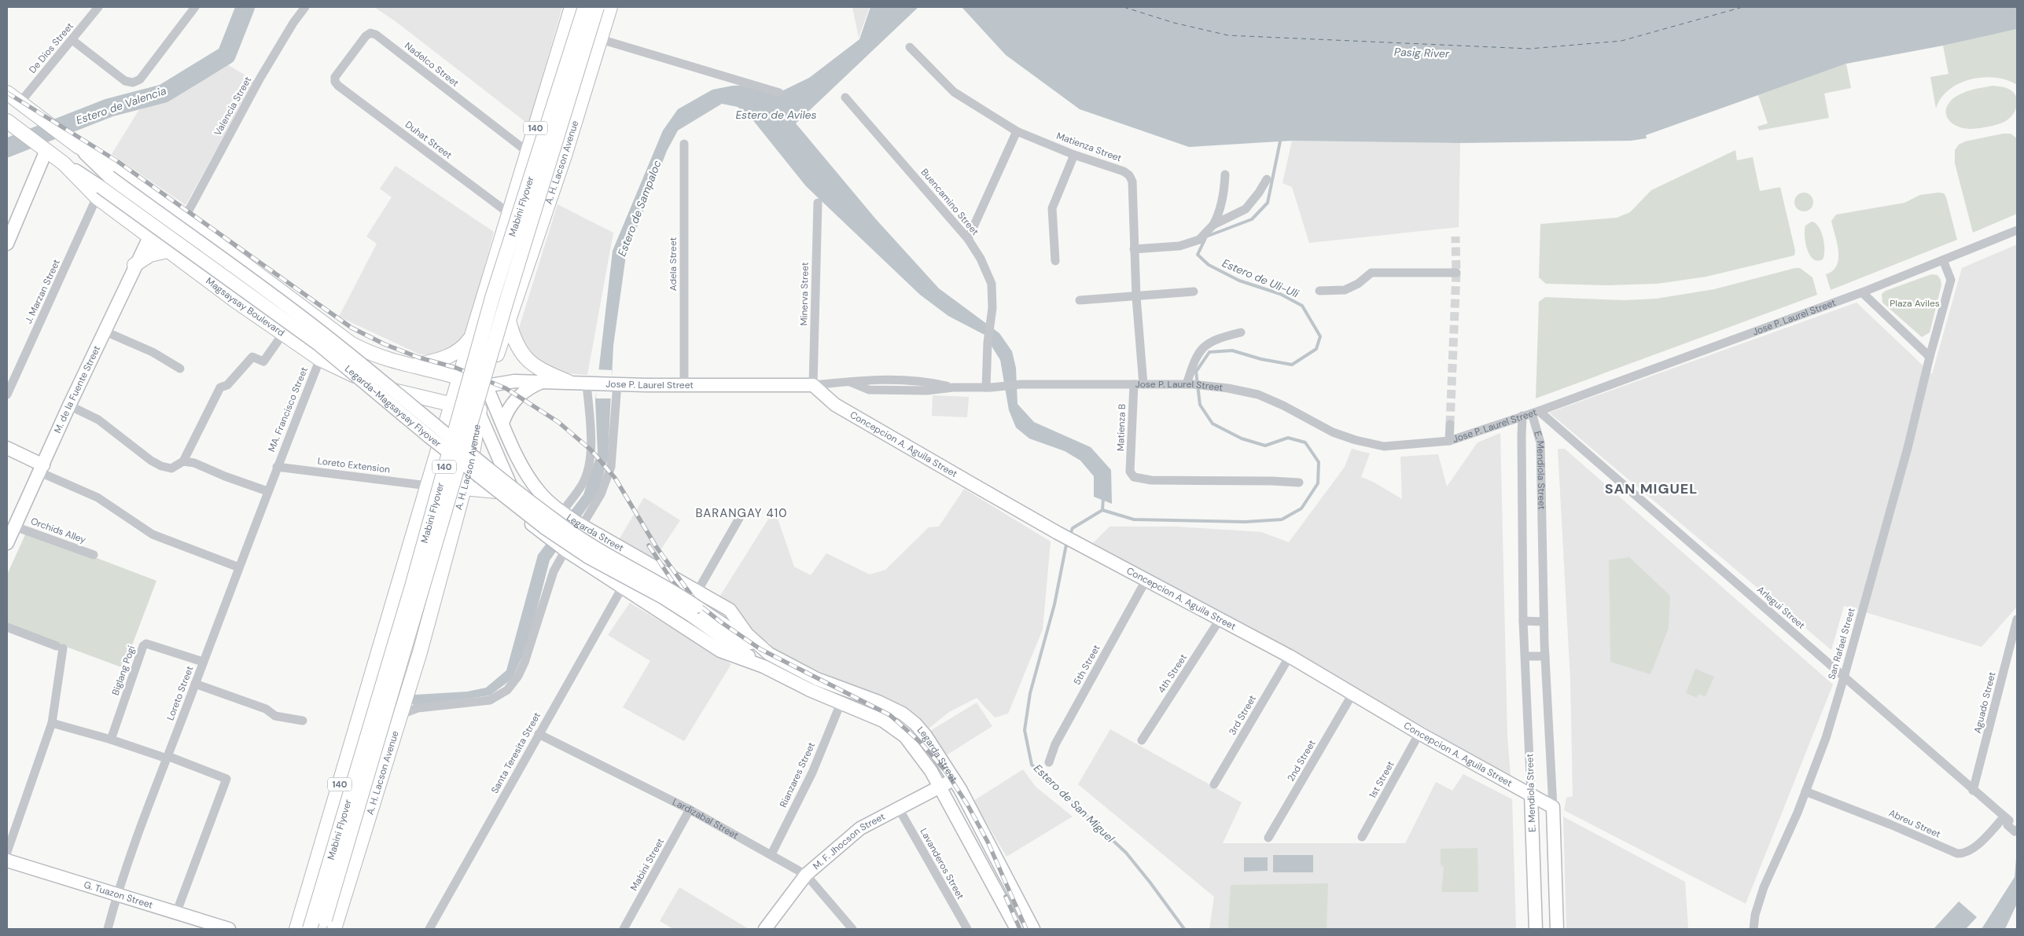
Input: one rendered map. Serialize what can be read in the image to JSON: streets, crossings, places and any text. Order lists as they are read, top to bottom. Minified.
{"streets":{"main road":["140","A. H. Lacson Avenue","Mabini Flyover","Magsaysay Boulevard","Jose P. Laurel Street","M. de la Fuente Street","Legarda-Magsaysay Flyover","Concepcion A. Aguila Street","E. Mendiola Street","Legarda Street","M. F. Jhocson Street","G. Tuazon Street"],"street":["De Dios Street","Nadelco Street","Valencia Street","Duhat Street","Matienza Street","Buencamino Street","Adela Street","J. Marzan Street","Minerva Street","MA. Francisco Street","Matienza B","Loreto Extension","Orchids Alley","Arlegui Street","San Rafael Street","5th Street","Biglang Pogi","4th Street","Loreto Street","Aguado Street","3rd Street","Santa Teresita Street","2nd Street","Rianzares Street","1st Street","Lardizabal Street","Abreu Street","Lavanderos Street","Mabini Street"]},"crossings":[["Nadelco Street","140"],["Nadelco Street","Duhat Street"],["140","Duhat Street"],["140","Magsaysay Boulevard"],["140","Jose P. Laurel Street"],["140","Loreto Extension"],["Matienza Street","Jose P. Laurel Street"],["Matienza Street","Matienza B"],["A. H. Lacson Avenue","Mabini Flyover"],["A. H. Lacson Avenue","Jose P. Laurel Street"],["A. H. Lacson Avenue","Legarda Street"],["Buencamino Street","Jose P. Laurel Street"],["Adela Street","Jose P. Laurel Street"],["J. Marzan Street","Magsaysay Boulevard"],["J. Marzan Street","Legarda-Magsaysay Flyover"],["Minerva Street","Jose P. Laurel Street"],["Minerva Street","Concepcion A. Aguila Street"],["Magsaysay Boulevard","Jose P. Laurel Street"],["Magsaysay Boulevard","M. de la Fuente Street"],["Magsaysay Boulevard","Legarda-Magsaysay Flyover"],["Magsaysay Boulevard","MA. Francisco Street"],["Jose P. Laurel Street","Matienza B"],["Jose P. Laurel Street","Concepcion A. Aguila Street"],["Jose P. Laurel Street","E. Mendiola Street"],["Jose P. Laurel Street","Legarda Street"],["Jose P. Laurel Street","Arlegui Street"],["Jose P. Laurel Street","San Rafael Street"],["M. de la Fuente Street","Orchids Alley"],["Legarda-Magsaysay Flyover","Legarda Street"],["MA. Francisco Street","Loreto Extension"],["MA. Francisco Street","Loreto Street"],["Concepcion A. Aguila Street","E. Mendiola Street"],["Concepcion A. Aguila Street","5th Street"],["Concepcion A. Aguila Street","4th Street"],["Concepcion A. Aguila Street","3rd Street"],["Concepcion A. Aguila Street","2nd Street"],["Concepcion A. Aguila Street","1st Street"],["Loreto Extension","Loreto Street"],["E. Mendiola Street","Arlegui Street"],["Legarda Street","Santa Teresita Street"],["Legarda Street","Rianzares Street"],["Legarda Street","M. F. Jhocson Street"],["Arlegui Street","San Rafael Street"],["Arlegui Street","Aguado Street"],["Arlegui Street","Abreu Street"],["San Rafael Street","Abreu Street"],["Biglang Pogi","Loreto Street"],["Loreto Street","G. Tuazon Street"],["Santa Teresita Street","Lardizabal Street"],["Rianzares Street","Lardizabal Street"],["Lardizabal Street","M. F. Jhocson Street"],["Lardizabal Street","Mabini Street"],["M. F. Jhocson Street","Lavanderos Street"]],"districts":["SAN MIGUEL","BARANGAY 410"],"water":["Pasig River","Estero de Valencia","Estero de Aviles","Estero de Sampaloc","Estero de Uli-Uli","Estero de San Miguel"],"parks":["Plaza Aviles"]}
